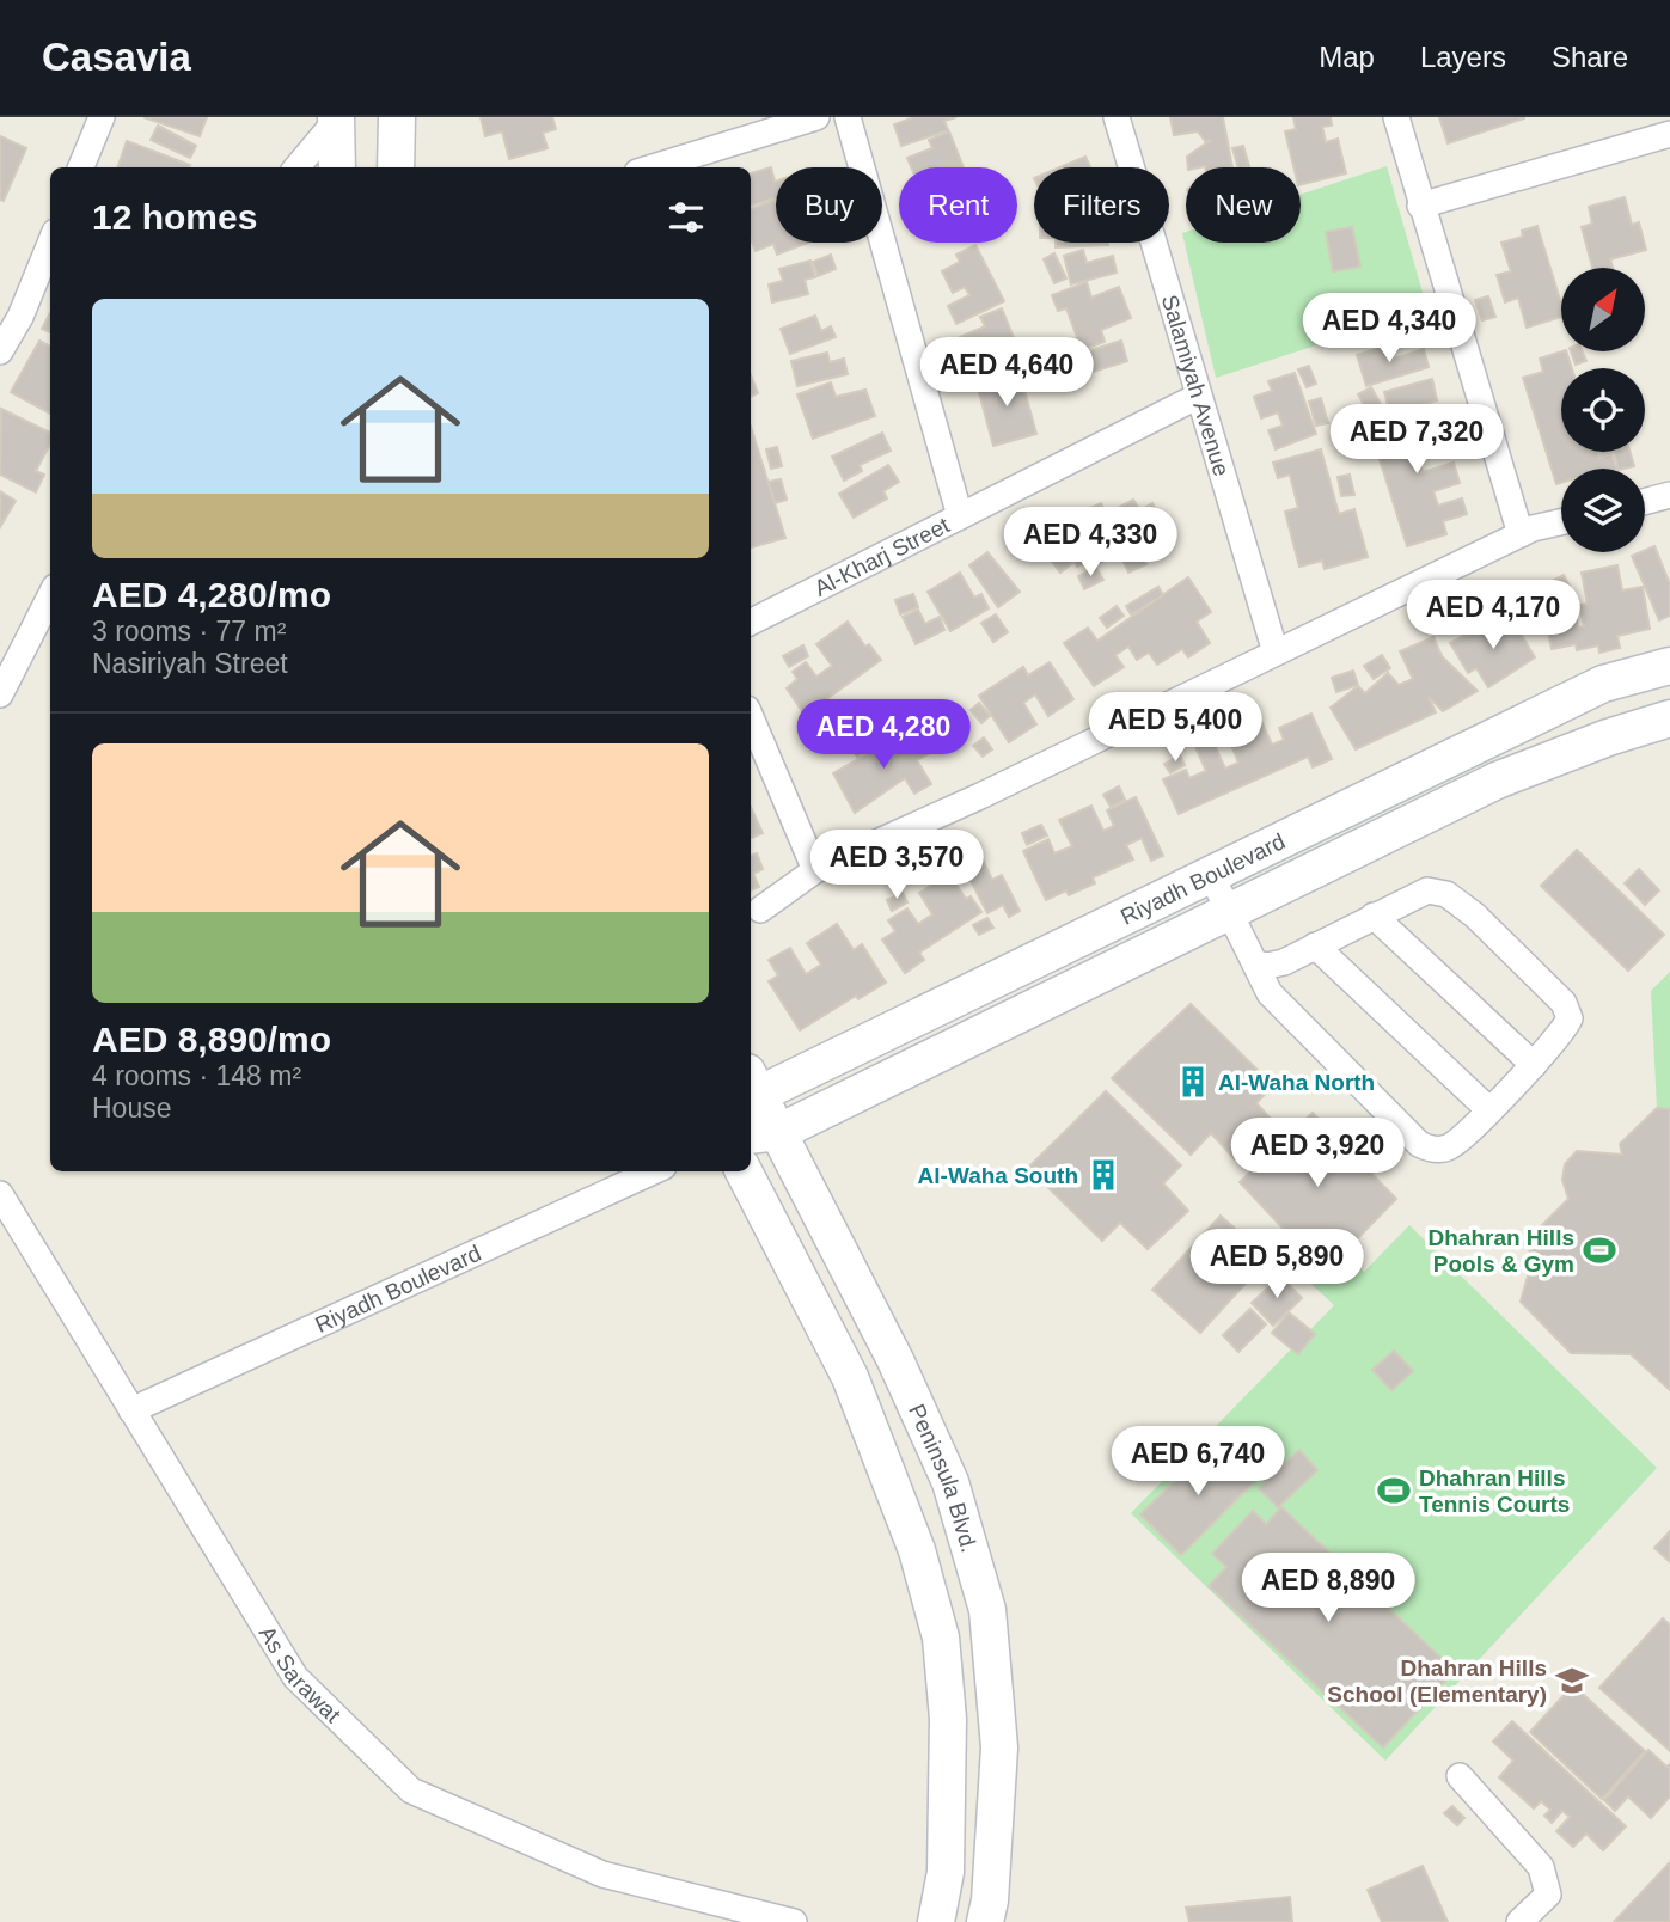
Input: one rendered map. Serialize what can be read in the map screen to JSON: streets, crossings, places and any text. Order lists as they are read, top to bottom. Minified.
{"streets":{"main road":["Riyadh Boulevard","Peninsula Blvd."],"street":["Salamiyah Avenue","Al-Kharj Street","As Sarawat"]},"crossings":[["Salamiyah Avenue","Al-Kharj Street"],["Riyadh Boulevard","Peninsula Blvd."],["Riyadh Boulevard","As Sarawat"]],"places":{"building":["Al-Waha North","Al-Waha South"],"sports":["Dhahran Hills Pools & Gym","Dhahran Hills Tennis Courts"],"school or university":["Dhahran Hills School (Elementary)"]},"north":"top right","page":{"header":"Casavia","nav":["Map","Layers","Share"],"chip":["Buy","Rent","Filters","New"],"heading":"12 homes","list":[{"name":"AED 4,280/mo","note":"3 rooms · 77 m² · Nasiriyah Street"},{"name":"AED 8,890/mo","note":"4 rooms · 148 m² · House"}],"price":["AED 4,340","AED 4,640","AED 7,320","AED 4,330","AED 4,170","AED 5,400","AED 4,280","AED 3,570","AED 3,920","AED 5,890","AED 6,740","AED 8,890"]}}
